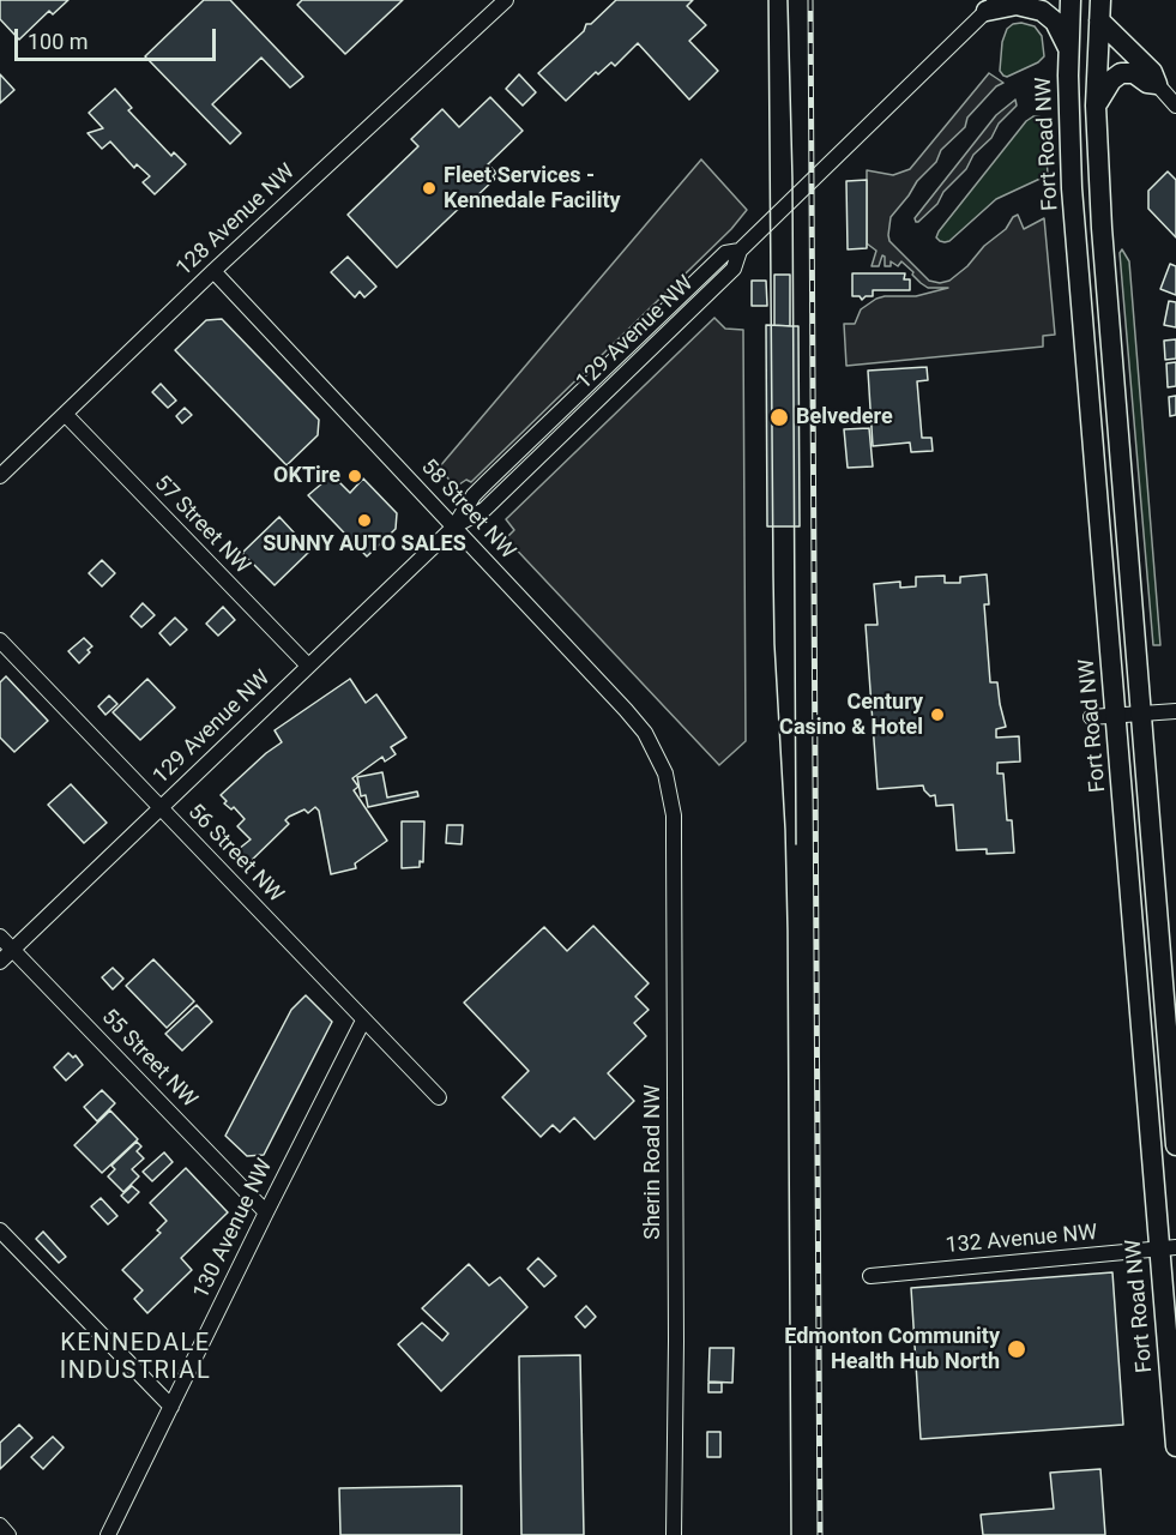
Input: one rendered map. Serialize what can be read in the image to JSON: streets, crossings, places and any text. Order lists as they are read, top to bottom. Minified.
{"streets":{"main road":["Fort Road NW"],"street":["128 Avenue NW","129 Avenue NW","58 Street NW","57 Street NW","56 Street NW","55 Street NW","Sherin Road NW","130 Avenue NW","132 Avenue NW"]},"crossings":[["Fort Road NW","132 Avenue NW"],["128 Avenue NW","58 Street NW"],["128 Avenue NW","57 Street NW"],["129 Avenue NW","58 Street NW"],["129 Avenue NW","57 Street NW"],["129 Avenue NW","56 Street NW"],["129 Avenue NW","55 Street NW"],["58 Street NW","Sherin Road NW"],["56 Street NW","130 Avenue NW"],["55 Street NW","130 Avenue NW"]],"districts":["KENNEDALE INDUSTRIAL"],"places":["Fleet Services - Kennedale Facility","Belvedere","OKTire","SUNNY AUTO SALES","Century Casino & Hotel","Edmonton Community Health Hub North"],"scale_bar":"100 m"}
